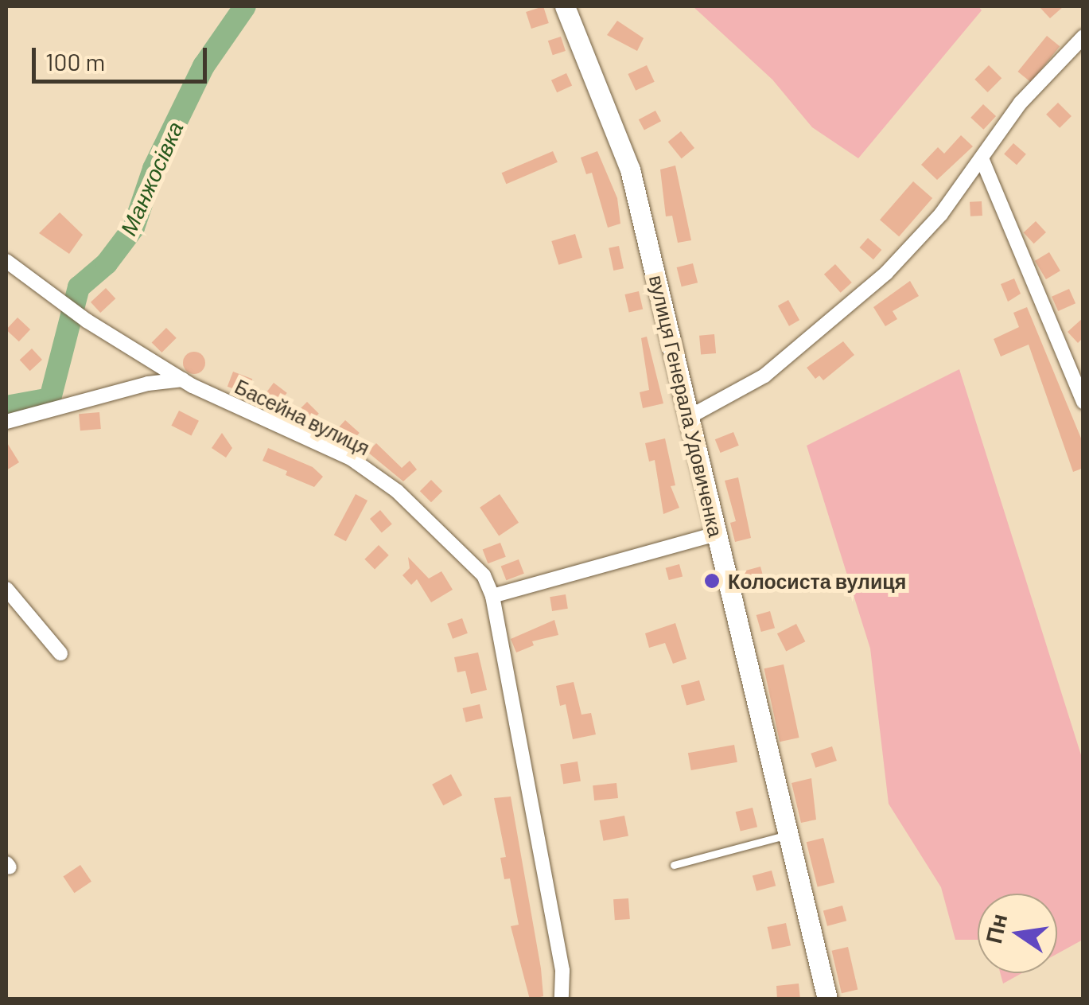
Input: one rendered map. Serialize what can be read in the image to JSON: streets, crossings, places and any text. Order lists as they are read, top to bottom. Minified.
{"streets":{"main road":["вулиця Генерала Удовиченка"],"street":["Басейна вулиця"]},"water":["Манжосівка"],"places":["Колосиста вулиця"],"scale_bar":"100 m","north":"left"}
